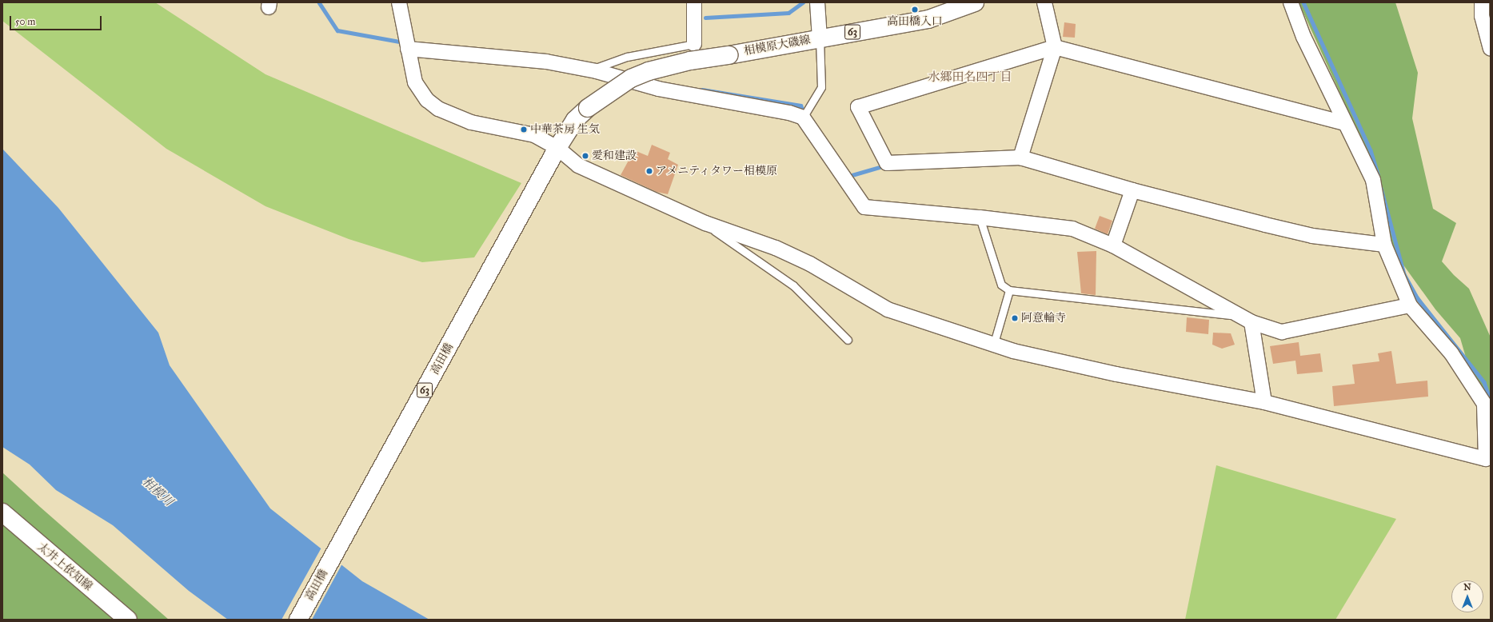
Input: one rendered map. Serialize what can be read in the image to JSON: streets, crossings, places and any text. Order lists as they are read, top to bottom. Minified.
{"streets":{"main road":["63","相模原大磯線","高田橋","太井上依知線"]},"crossings":[["相模原大磯線","高田橋"]],"districts":["水郷田名四丁目"],"water":["相模川"],"places":["高田橋入口","中華茶房 生気","愛和建設","アメニティタワー相模原","阿意輪寺"],"scale_bar":"50 m","north":"top"}
